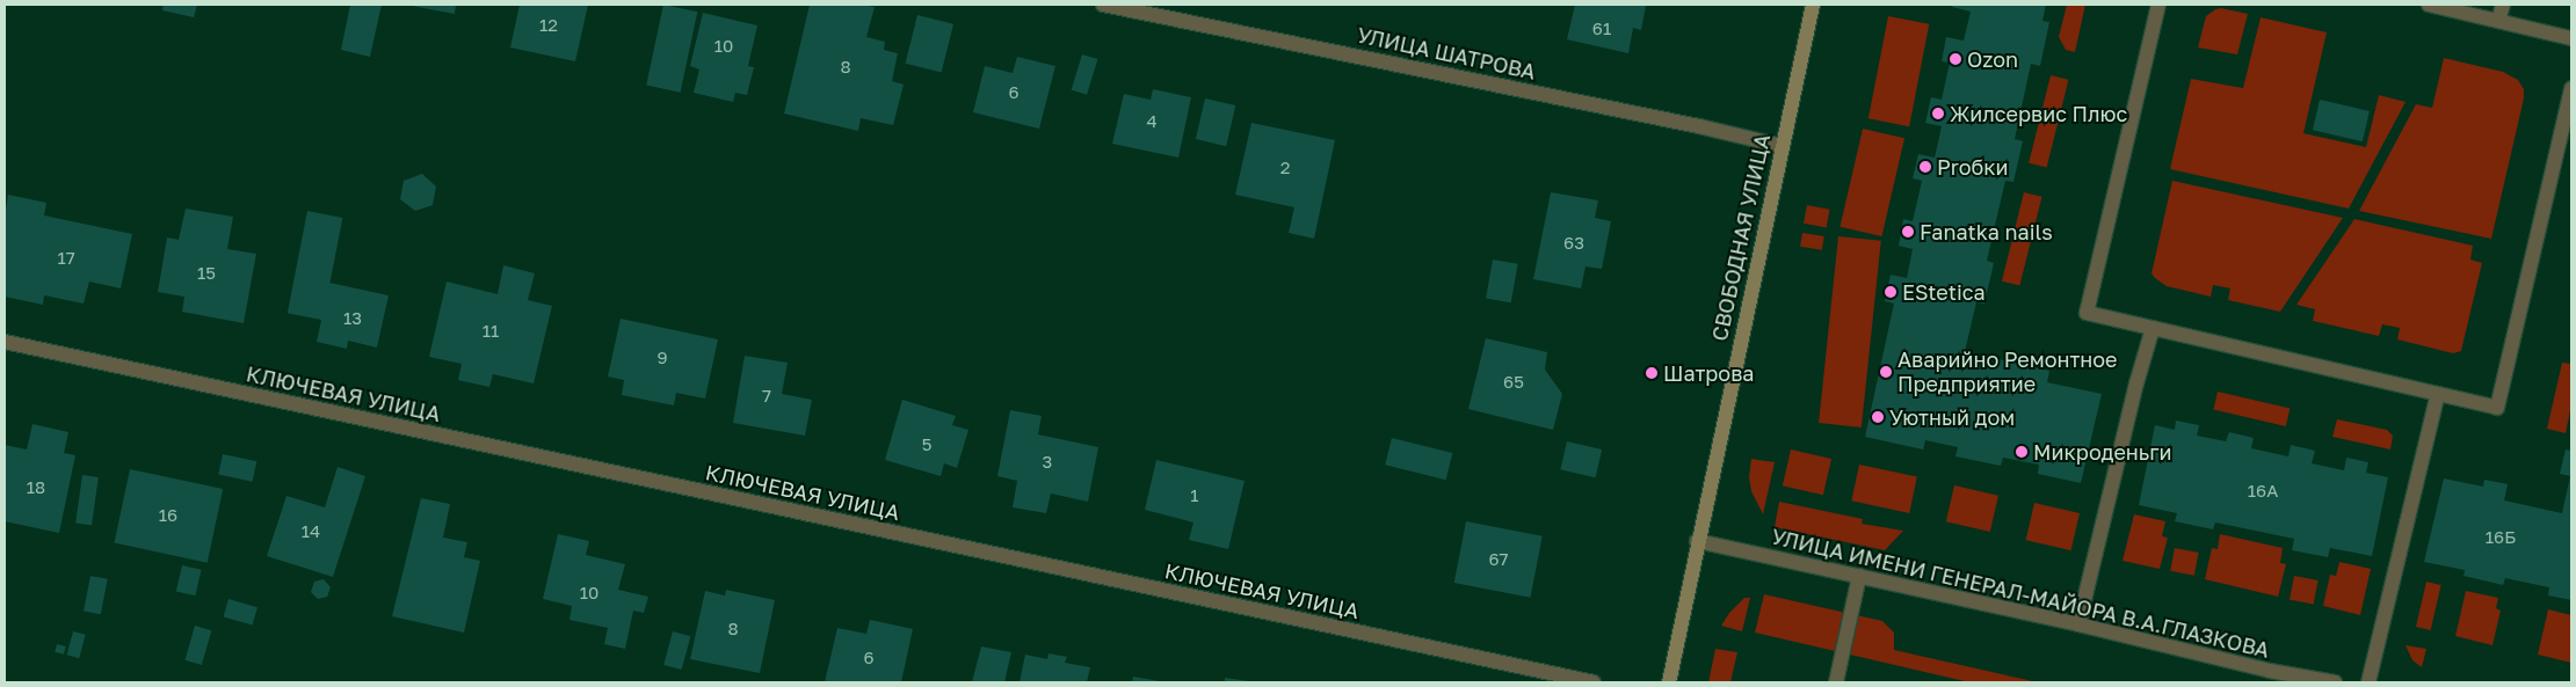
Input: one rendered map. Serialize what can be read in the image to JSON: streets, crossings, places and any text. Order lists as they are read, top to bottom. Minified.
{"streets":{"main road":["СВОБОДНАЯ УЛИЦА"],"street":["УЛИЦА ШАТРОВА","КЛЮЧЕВАЯ УЛИЦА","УЛИЦА ИМЕНИ ГЕНЕРАЛ-МАЙОРА В.А.ГЛАЗКОВА"]},"crossings":[["УЛИЦА ШАТРОВА","СВОБОДНАЯ УЛИЦА"],["СВОБОДНАЯ УЛИЦА","УЛИЦА ИМЕНИ ГЕНЕРАЛ-МАЙОРА В.А.ГЛАЗКОВА"]],"places":["Ozon","Жилсервис Плюс","Proбки","Fanatka nails","EStetica","Аварийно Ремонтное Предприятие","Шатрова","Уютный дом","Микроденьги"],"house_numbers":["12","61","10","8","6","4","2","63","17","15","13","11","9","65","7","5","3","18","16А","1","16","14","16Б","67","10","8","6"]}
